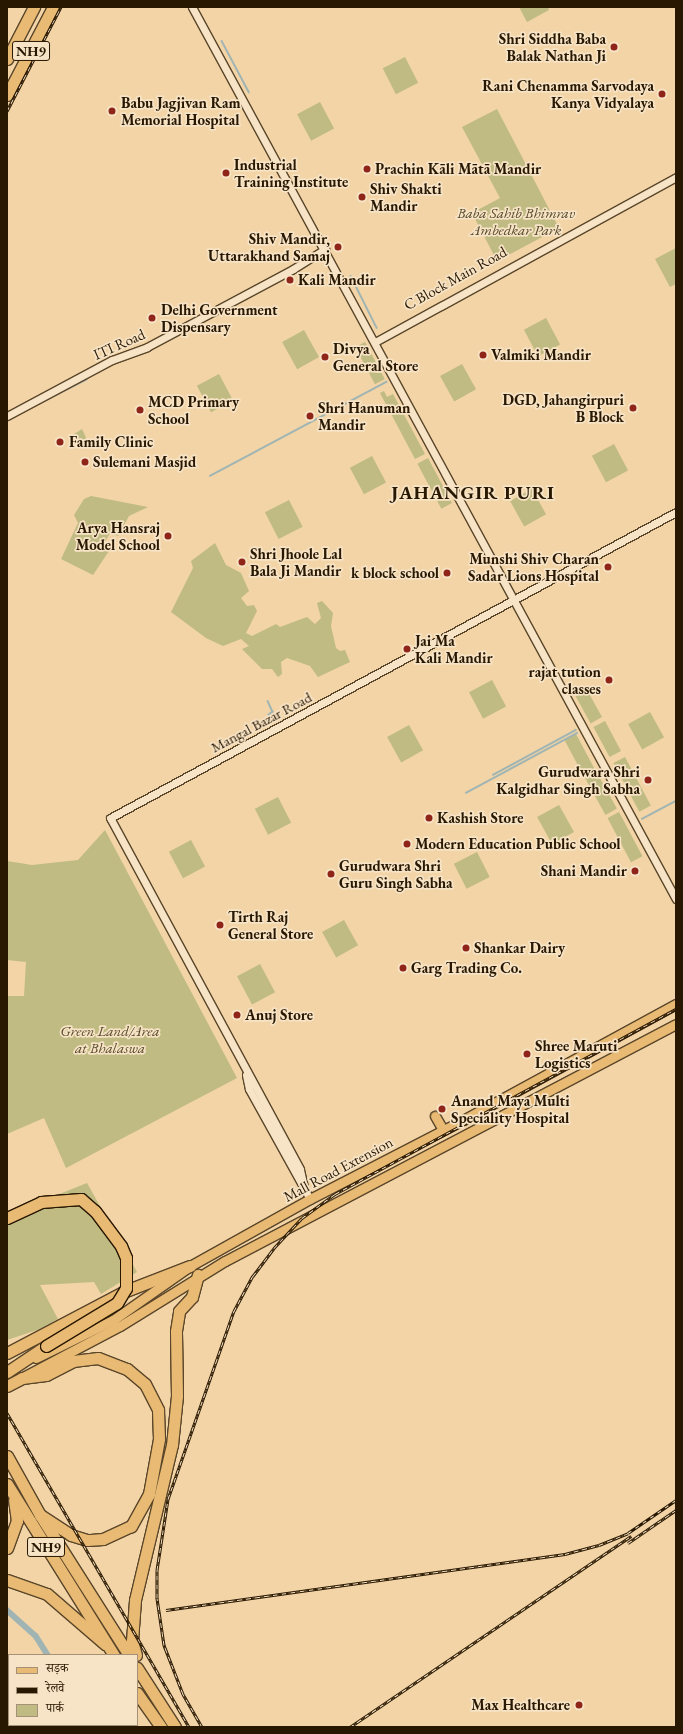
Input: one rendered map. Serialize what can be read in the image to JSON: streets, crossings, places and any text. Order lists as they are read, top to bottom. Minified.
{"streets":{"highway":["NH9"],"main road":["Mall Road Extension"],"street":["C Block Main Road","ITI Road","Mangal Bazar Road"]},"crossings":[["Mangal Bazar Road","Mall Road Extension"]],"districts":["JAHANGIR PURI"],"parks":["Baba Sahib Bhimrav Ambedkar Park","Green Land/Area at Bhalaswa"],"places":["Shri Siddha Baba Balak Nathan Ji","Rani Chenamma Sarvodaya Kanya Vidyalaya","Babu Jagjivan Ram Memorial Hospital","Prachin Kāli Mātā Mandir","Industrial Training Institute","Shiv Shakti Mandir","Shiv Mandir, Uttarakhand Samaj","Kali Mandir","Delhi Government Dispensary","Valmiki Mandir","Divya General Store","DGD, Jahangirpuri B Block","MCD Primary School","Shri Hanuman Mandir","Family Clinic","Sulemani Masjid","Arya Hansraj Model School","Shri Jhoole Lal Bala Ji Mandir","Munshi Shiv Charan Sadar Lions Hospital","k block school","Jai Ma Kali Mandir","rajat tution classes","Gurudwara Shri Kalgidhar Singh Sabha","Kashish Store","Modern Education Public School","Shani Mandir","Gurudwara Shri Guru Singh Sabha","Tirth Raj General Store","Shankar Dairy","Garg Trading Co.","Anuj Store","Shree Maruti Logistics","Anand Maya Multi Speciality Hospital","Max Healthcare"],"legend":["सड़क","रेलवे","पार्क"]}
